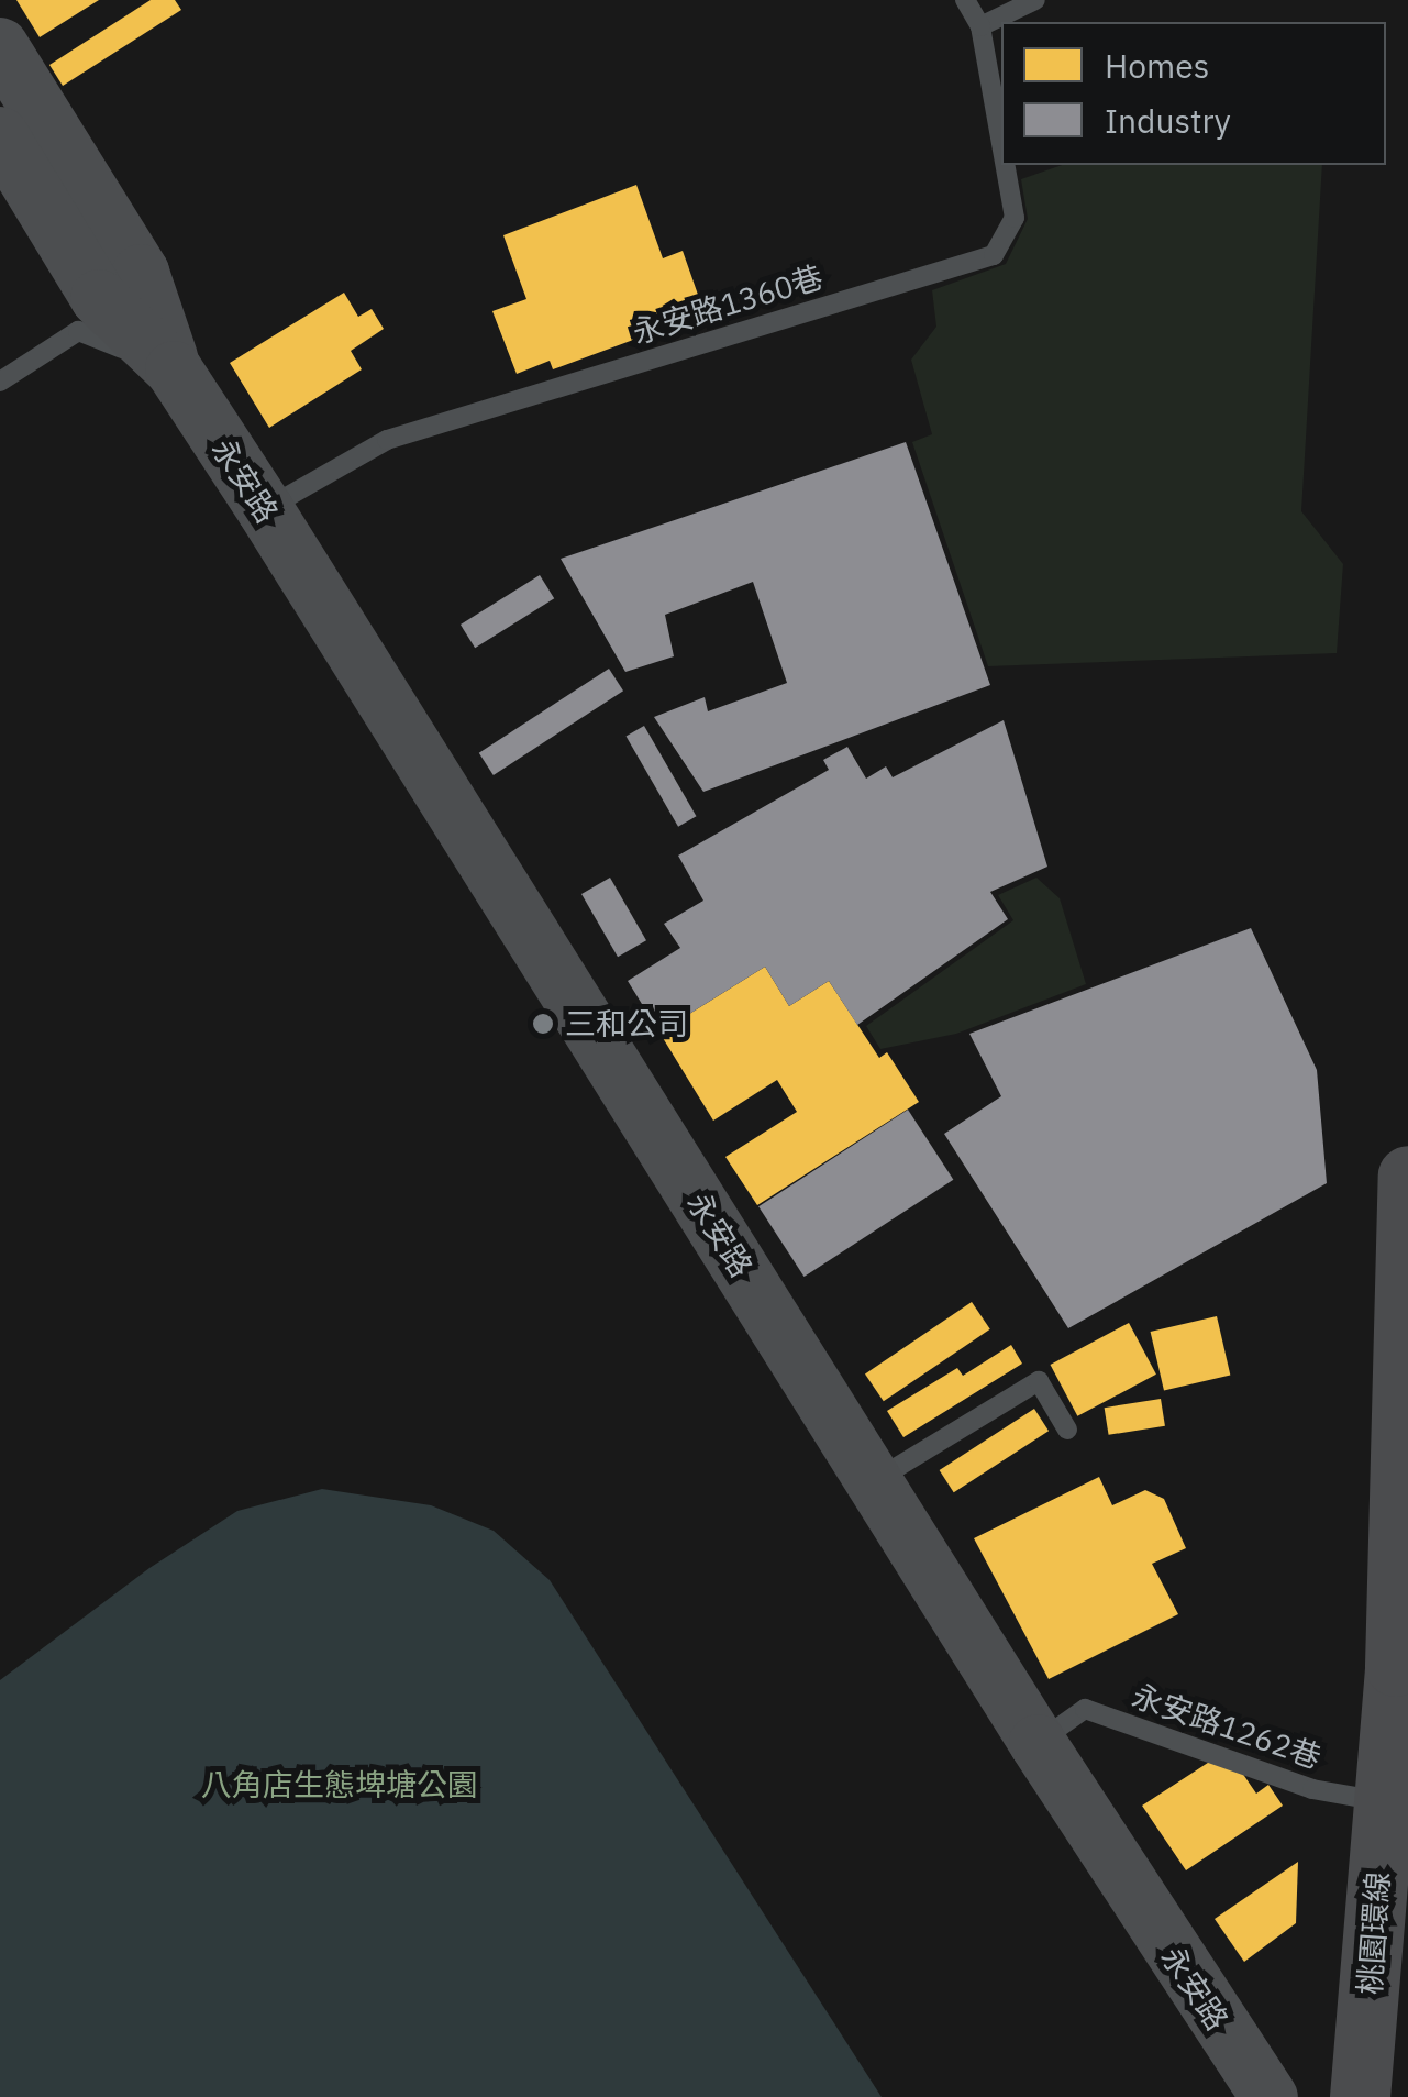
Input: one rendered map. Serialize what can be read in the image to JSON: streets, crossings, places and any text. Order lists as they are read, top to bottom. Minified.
{"streets":{"highway":["桃園環線"],"main road":["永安路"],"lane":["永安路1360巷","永安路1262巷"]},"crossings":[["永安路1360巷","永安路"],["永安路","永安路1262巷"]],"parks":["八角店生態埤塘公園"],"places":["三和公司"],"legend":["Homes","Industry"]}
